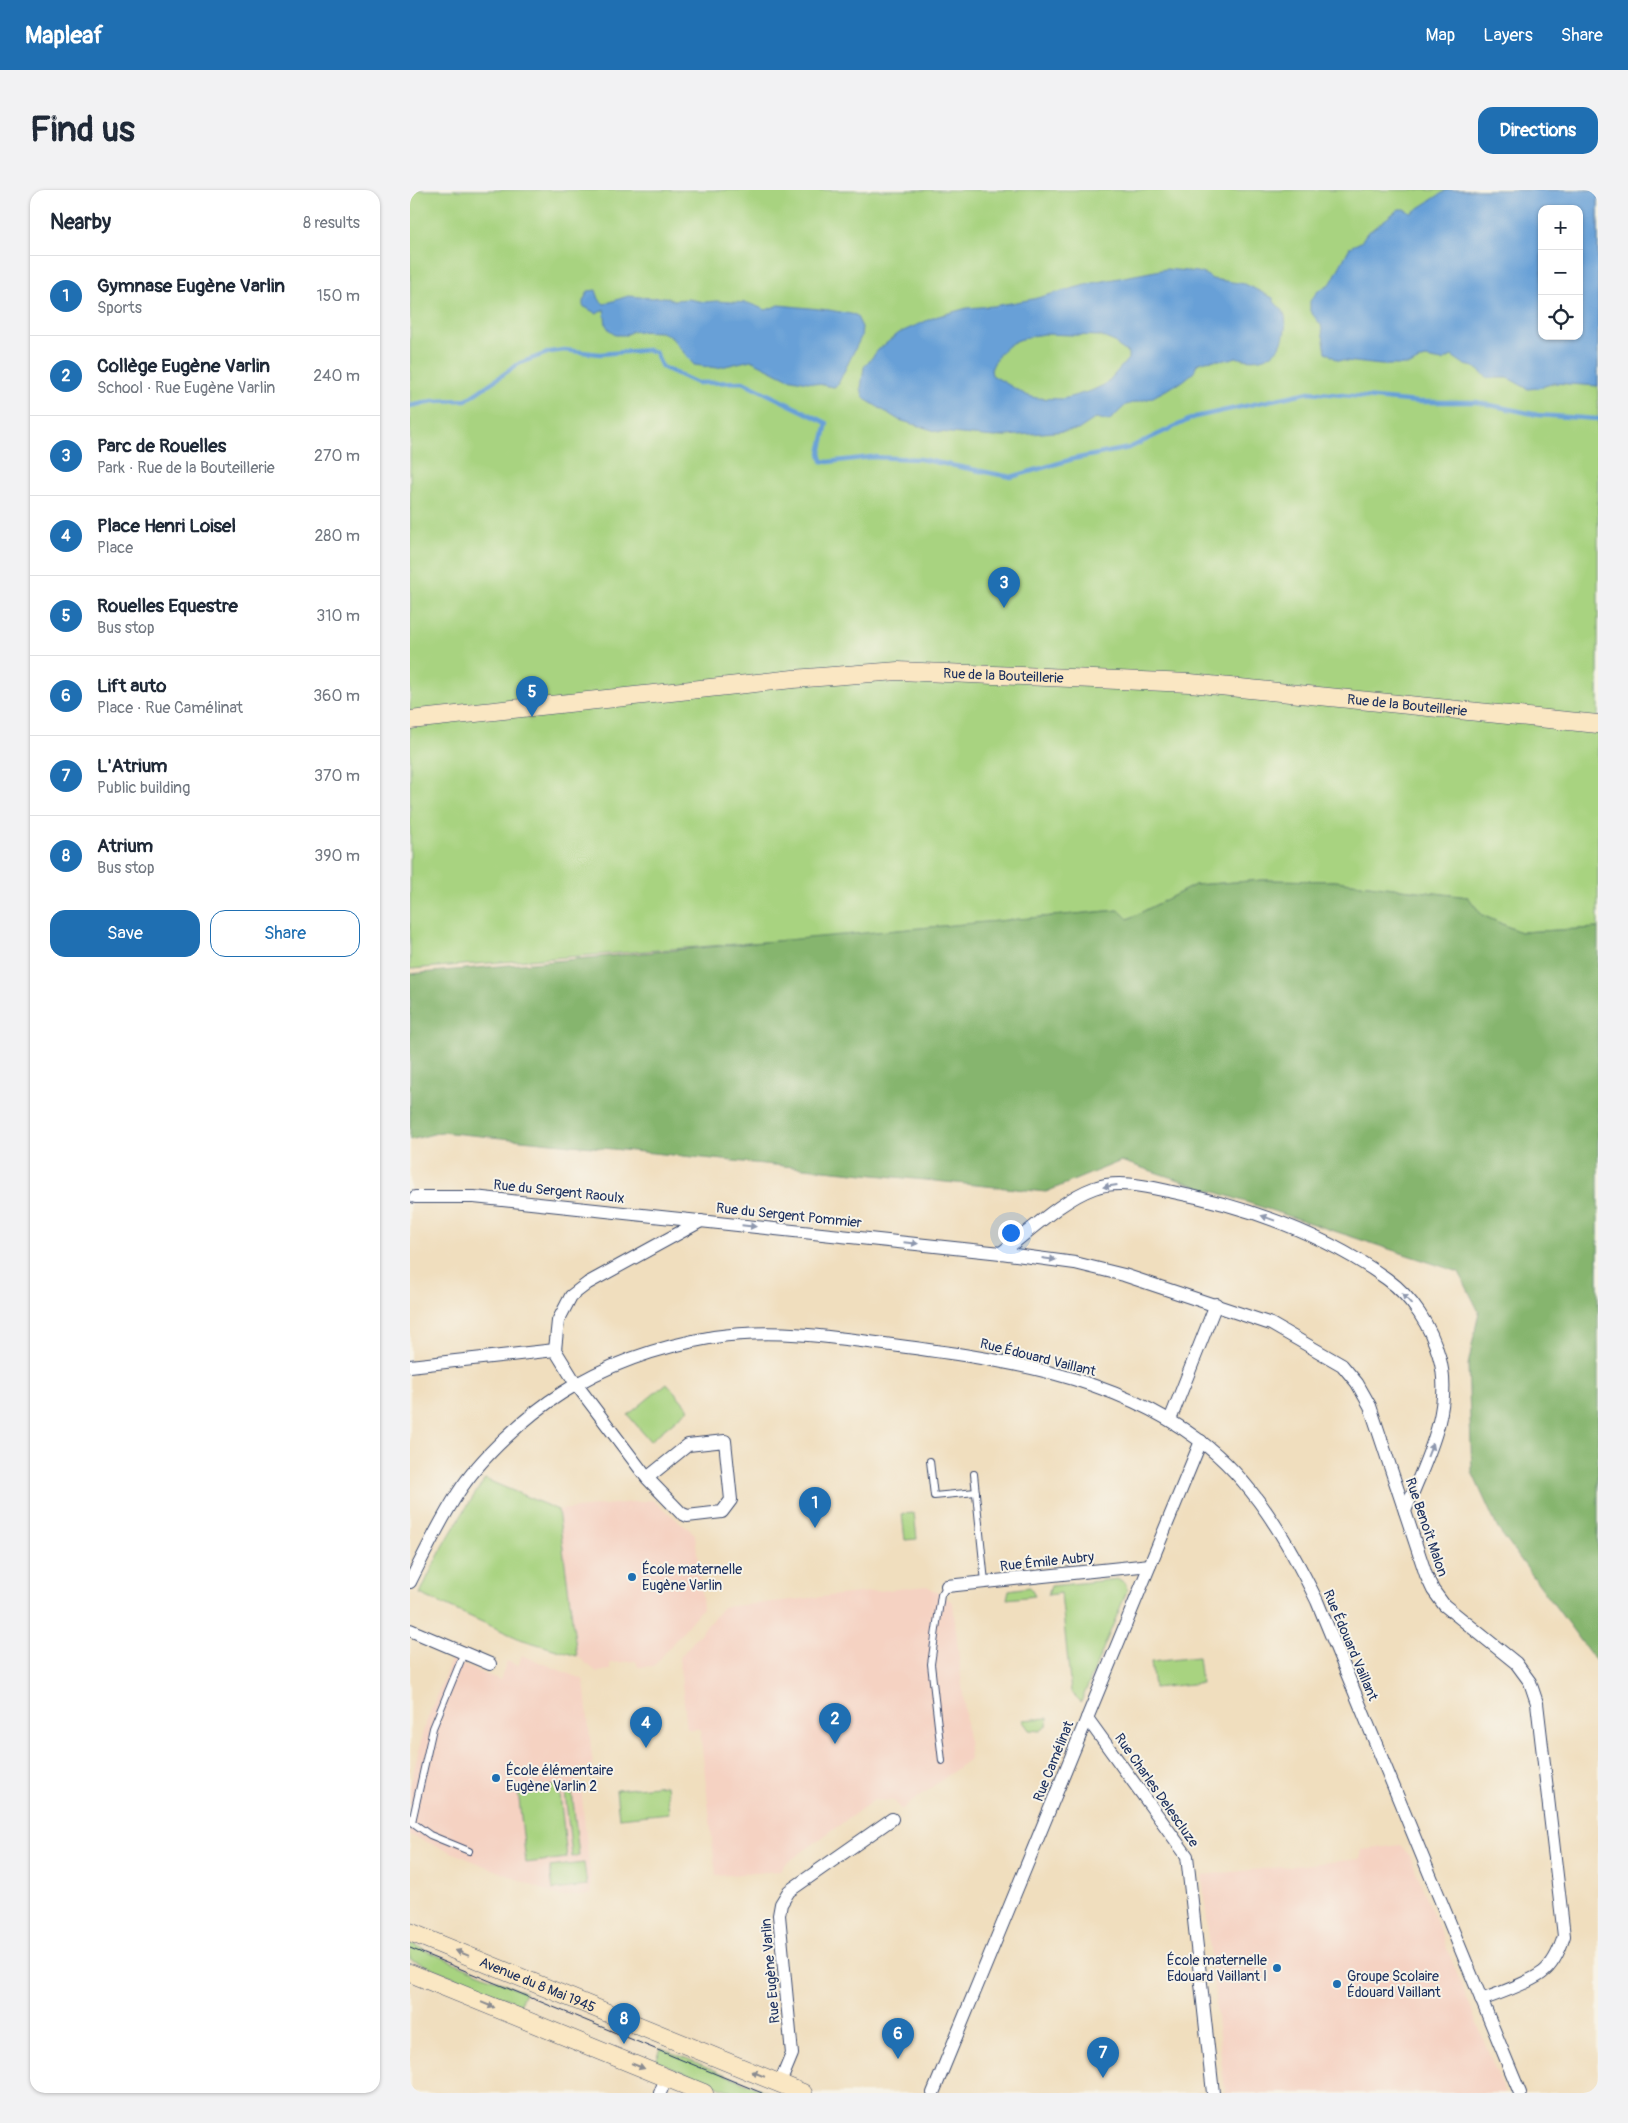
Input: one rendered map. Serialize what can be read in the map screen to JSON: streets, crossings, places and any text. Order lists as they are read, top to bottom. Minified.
{"streets":{"street":["Rue de la Bouteillerie","Rue du Sergent Raoulx","Rue du Sergent Pommier","Rue Édouard Vaillant","Rue Benoît Malon","Rue Émile Aubry","Rue Camélinat","Rue Charles Delescluze","Rue Eugène Varlin","Avenue du 8 Mai 1945"]},"crossings":[["Rue du Sergent Raoulx","Rue du Sergent Pommier"],["Rue du Sergent Pommier","Rue Benoît Malon"],["Rue Édouard Vaillant","Rue Benoît Malon"],["Rue Édouard Vaillant","Rue Camélinat"],["Rue Émile Aubry","Rue Camélinat"],["Rue Camélinat","Rue Charles Delescluze"],["Rue Eugène Varlin","Avenue du 8 Mai 1945"]],"one_way":["Rue du Sergent Pommier"],"places":["École maternelle Eugène Varlin","École élémentaire Eugène Varlin 2","École maternelle Edouard Vaillant I","Groupe Scolaire Édouard Vaillant"],"page":{"header":"Mapleaf","nav":["Map","Layers","Share"],"buttons":["Directions",["Save","Share"]],"title":"Find us","heading":["Nearby","8 results"],"map_buttons":["+","−"],"list":[{"mark":"1","name":"Gymnase Eugène Varlin","note":"Sports","value":"150 m"},{"mark":"2","name":"Collège Eugène Varlin","note":"School · Rue Eugène Varlin","value":"240 m"},{"mark":"3","name":"Parc de Rouelles","note":"Park · Rue de la Bouteillerie","value":"270 m"},{"mark":"4","name":"Place Henri Loisel","note":"Place","value":"280 m"},{"mark":"5","name":"Rouelles Equestre","note":"Bus stop","value":"310 m"},{"mark":"6","name":"Lift auto","note":"Place · Rue Camélinat","value":"360 m"},{"mark":"7","name":"L'Atrium","note":"Public building","value":"370 m"},{"mark":"8","name":"Atrium","note":"Bus stop","value":"390 m"}],"pins":["3","5","1","2","4","8","6","7"]}}
